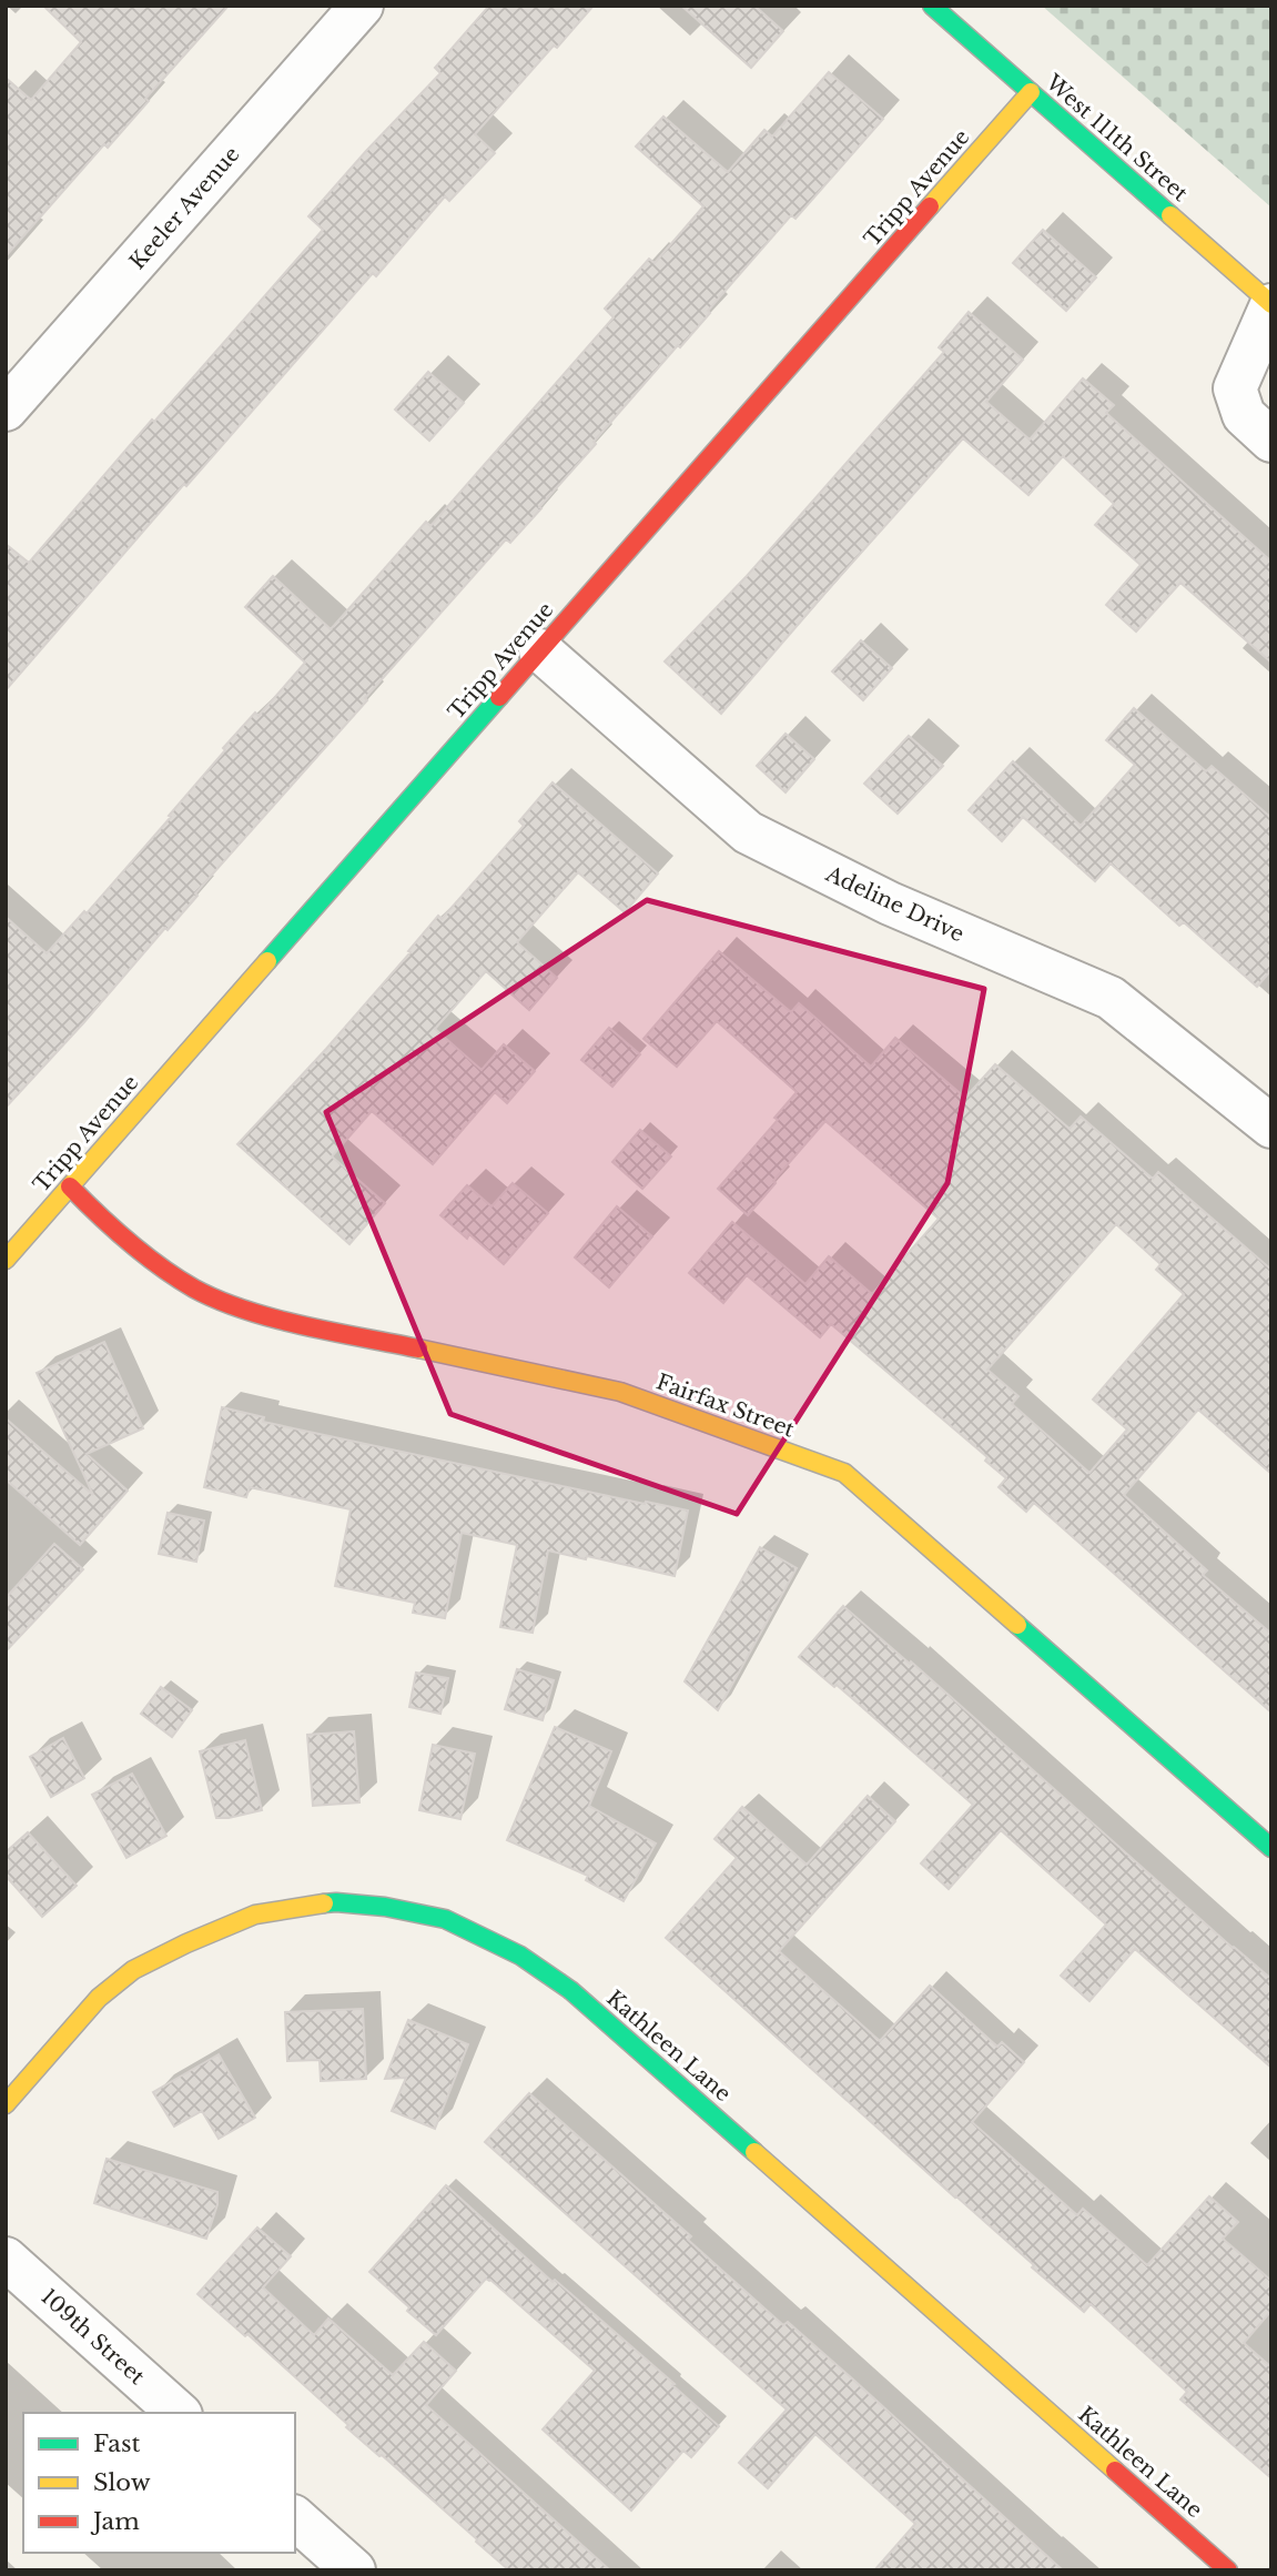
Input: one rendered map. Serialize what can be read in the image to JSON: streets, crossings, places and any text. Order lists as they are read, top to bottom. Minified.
{"streets":{"street":["West 111th Street","Tripp Avenue","Keeler Avenue","Adeline Drive","Fairfax Street","Kathleen Lane","109th Street"]},"crossings":[["West 111th Street","Tripp Avenue"],["Tripp Avenue","Adeline Drive"],["Tripp Avenue","Fairfax Street"]],"legend":["Fast","Slow","Jam"]}
